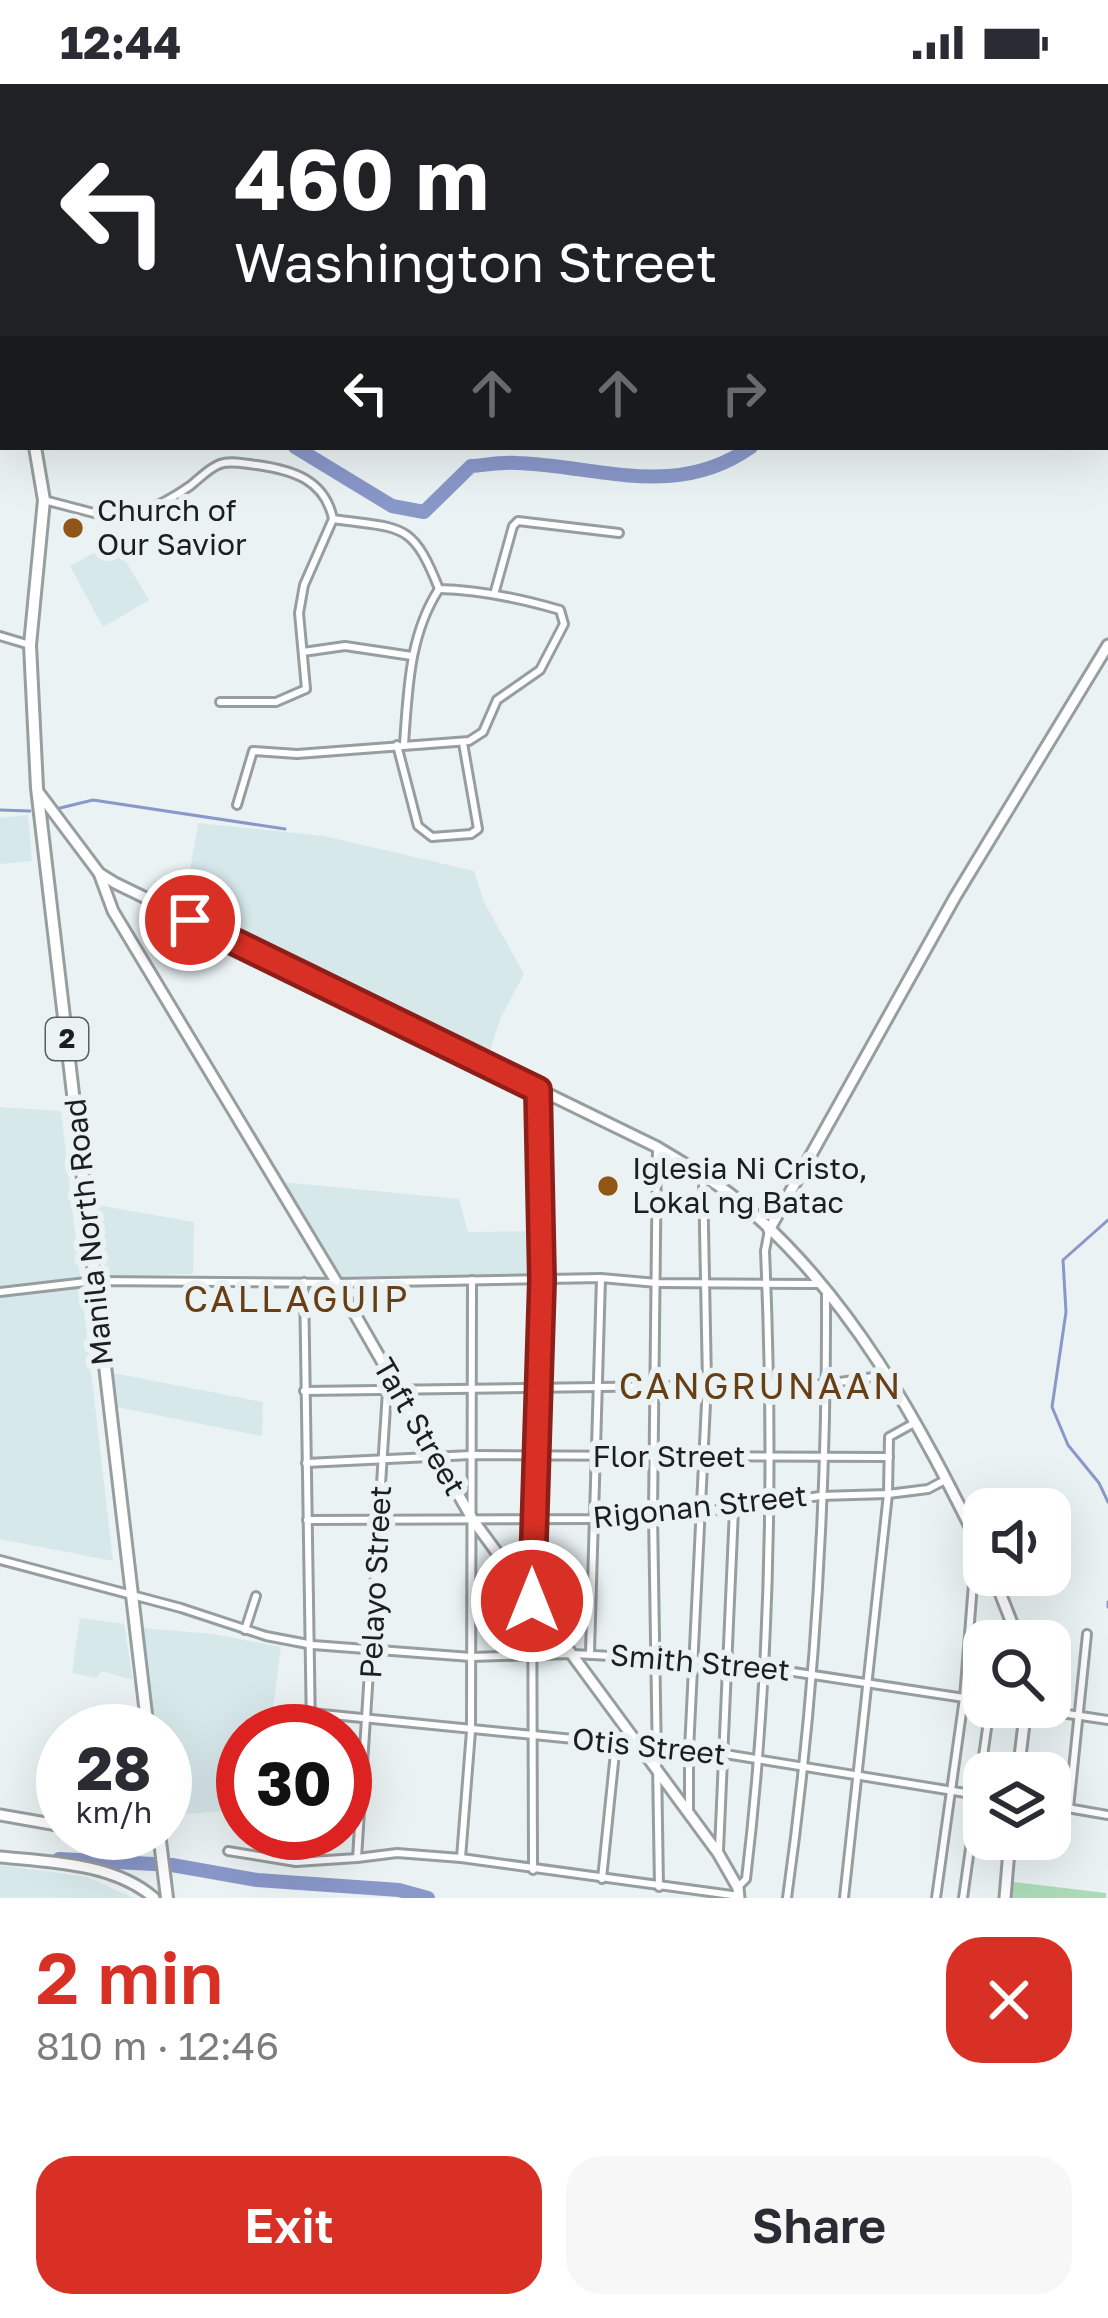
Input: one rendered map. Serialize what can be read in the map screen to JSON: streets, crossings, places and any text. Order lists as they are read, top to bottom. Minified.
{"streets":{"highway":["2","Manila North Road"],"street":["Taft Street","Flor Street","Rigonan Street","Pelayo Street","Smith Street","Otis Street"]},"crossings":[["Manila North Road","Smith Street"],["Taft Street","Flor Street"],["Taft Street","Rigonan Street"],["Taft Street","Pelayo Street"],["Taft Street","Smith Street"],["Taft Street","Otis Street"],["Flor Street","Pelayo Street"],["Rigonan Street","Pelayo Street"],["Pelayo Street","Smith Street"]],"districts":["CALLAGUIP","CANGRUNAAN"],"places":["Church of Our Savior","Iglesia Ni Cristo, Lokal ng Batac"],"page":{"status":"12:44","turn":["460 m","Washington Street"],"speed":"28 km/h","limit":"30","heading":["2 min","810 m · 12:46"],"buttons":["Exit","Share"]}}
